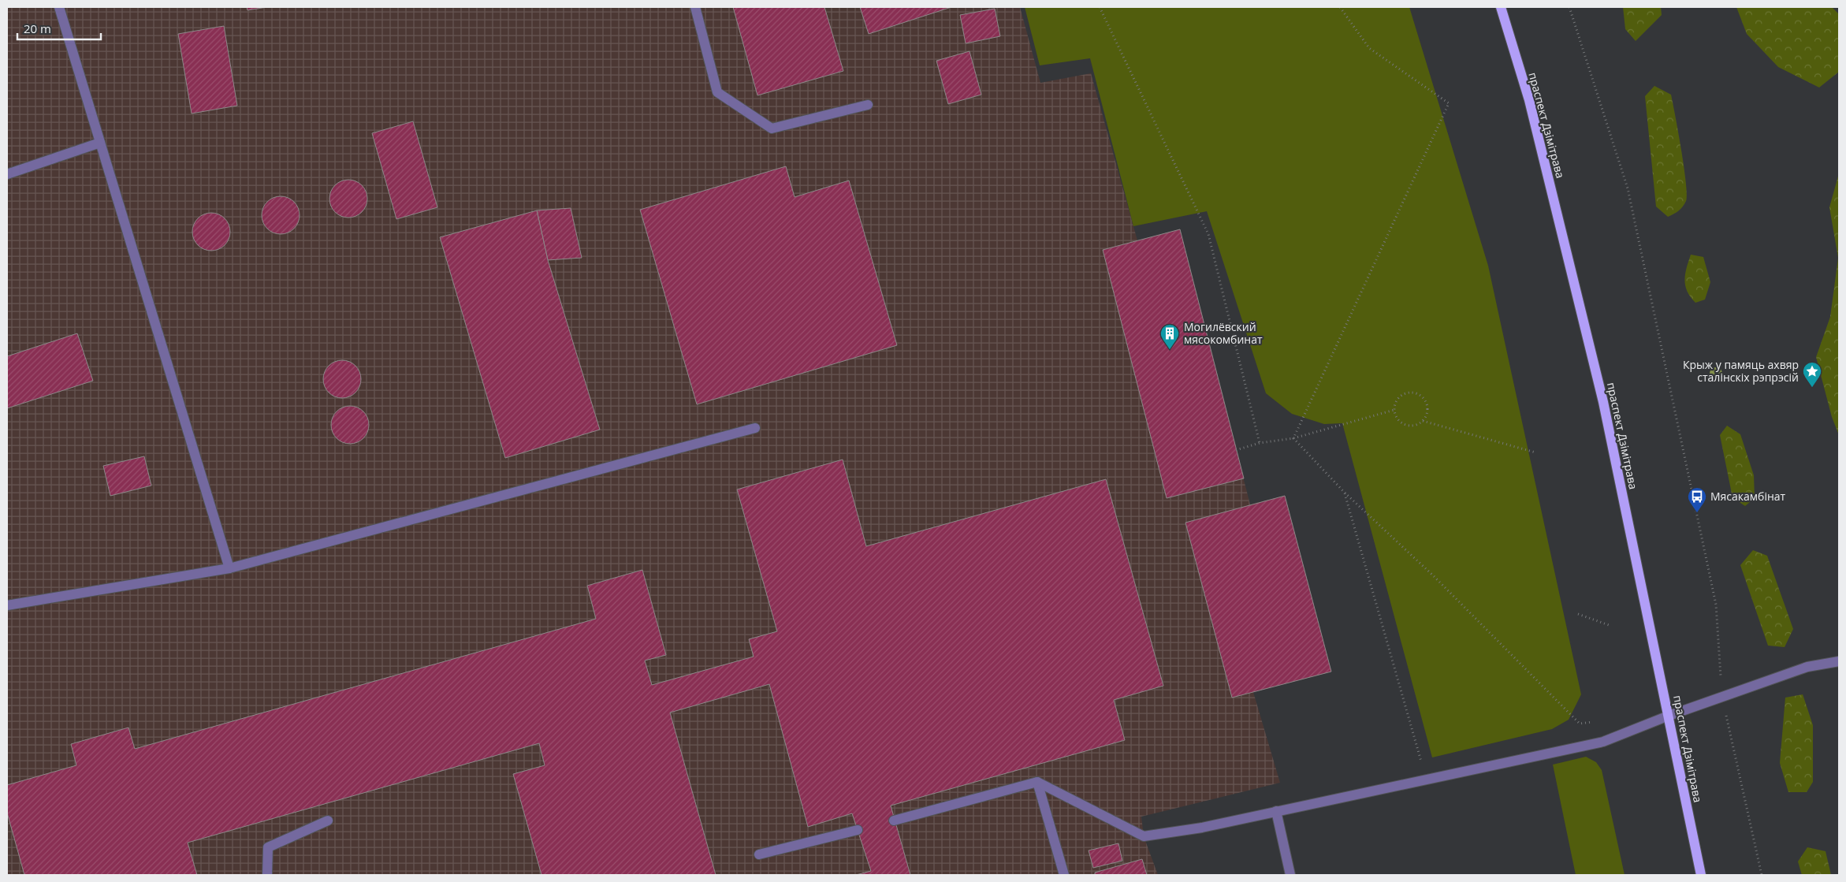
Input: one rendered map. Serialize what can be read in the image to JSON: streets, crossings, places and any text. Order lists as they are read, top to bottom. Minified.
{"streets":{"main road":["праспект Дзімітрава"]},"places":{"building":["Могилёвский мясокомбинат"],"place":["Крыж у памяць ахвяр сталінскіх рэпрэсій"],"bus stop":["Мясакамбінат"]},"scale_bar":"20 m"}
